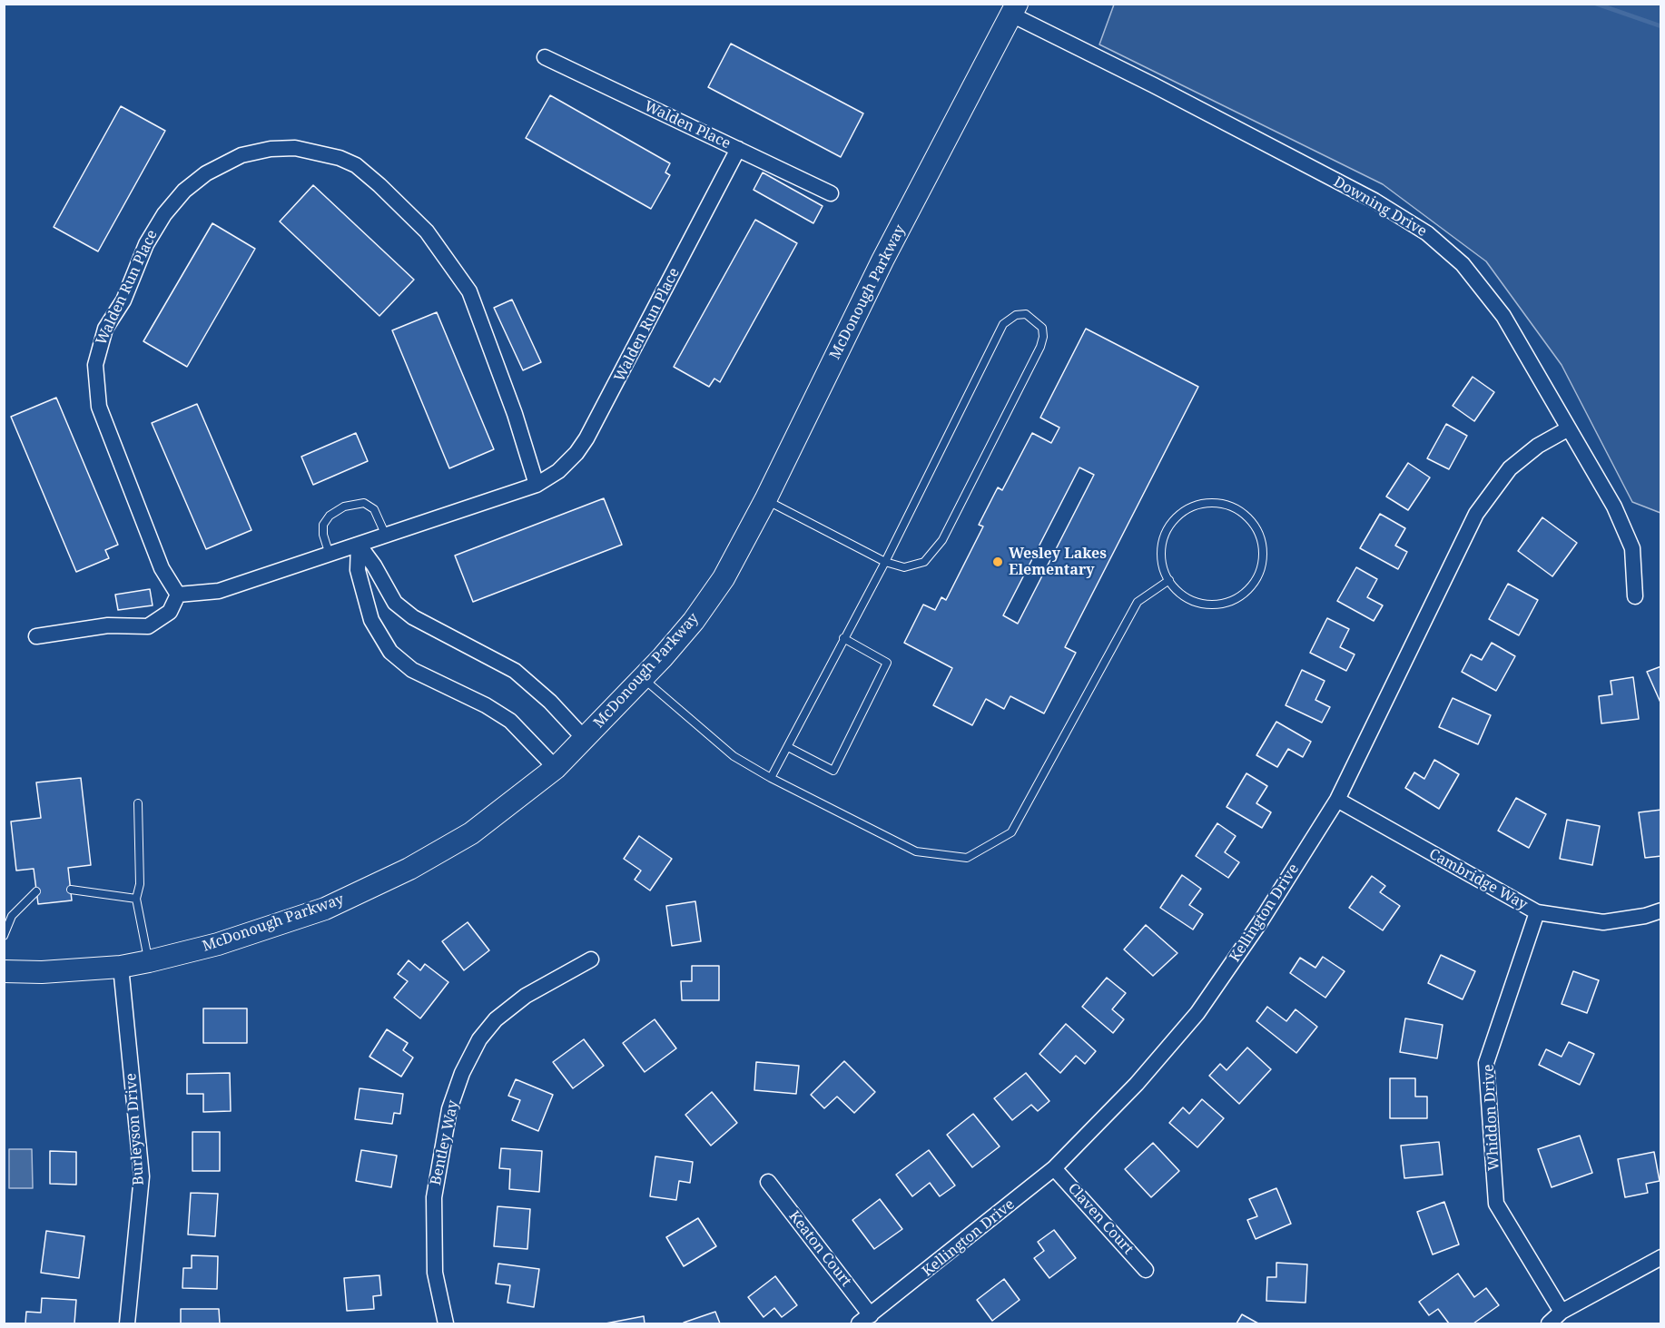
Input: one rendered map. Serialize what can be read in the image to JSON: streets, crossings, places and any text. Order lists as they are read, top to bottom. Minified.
{"streets":{"street":["Walden Place","Downing Drive","Walden Run Place","McDonough Parkway","Cambridge Way","Kellington Drive","Whiddon Drive","Burleyson Drive","Bentley Way","Claven Court","Keaton Court"]},"crossings":[["Walden Place","Walden Run Place"],["Downing Drive","McDonough Parkway"],["Downing Drive","Kellington Drive"],["McDonough Parkway","Burleyson Drive"],["Cambridge Way","Kellington Drive"],["Cambridge Way","Whiddon Drive"],["Kellington Drive","Claven Court"],["Kellington Drive","Keaton Court"]],"places":["Wesley Lakes Elementary"]}
